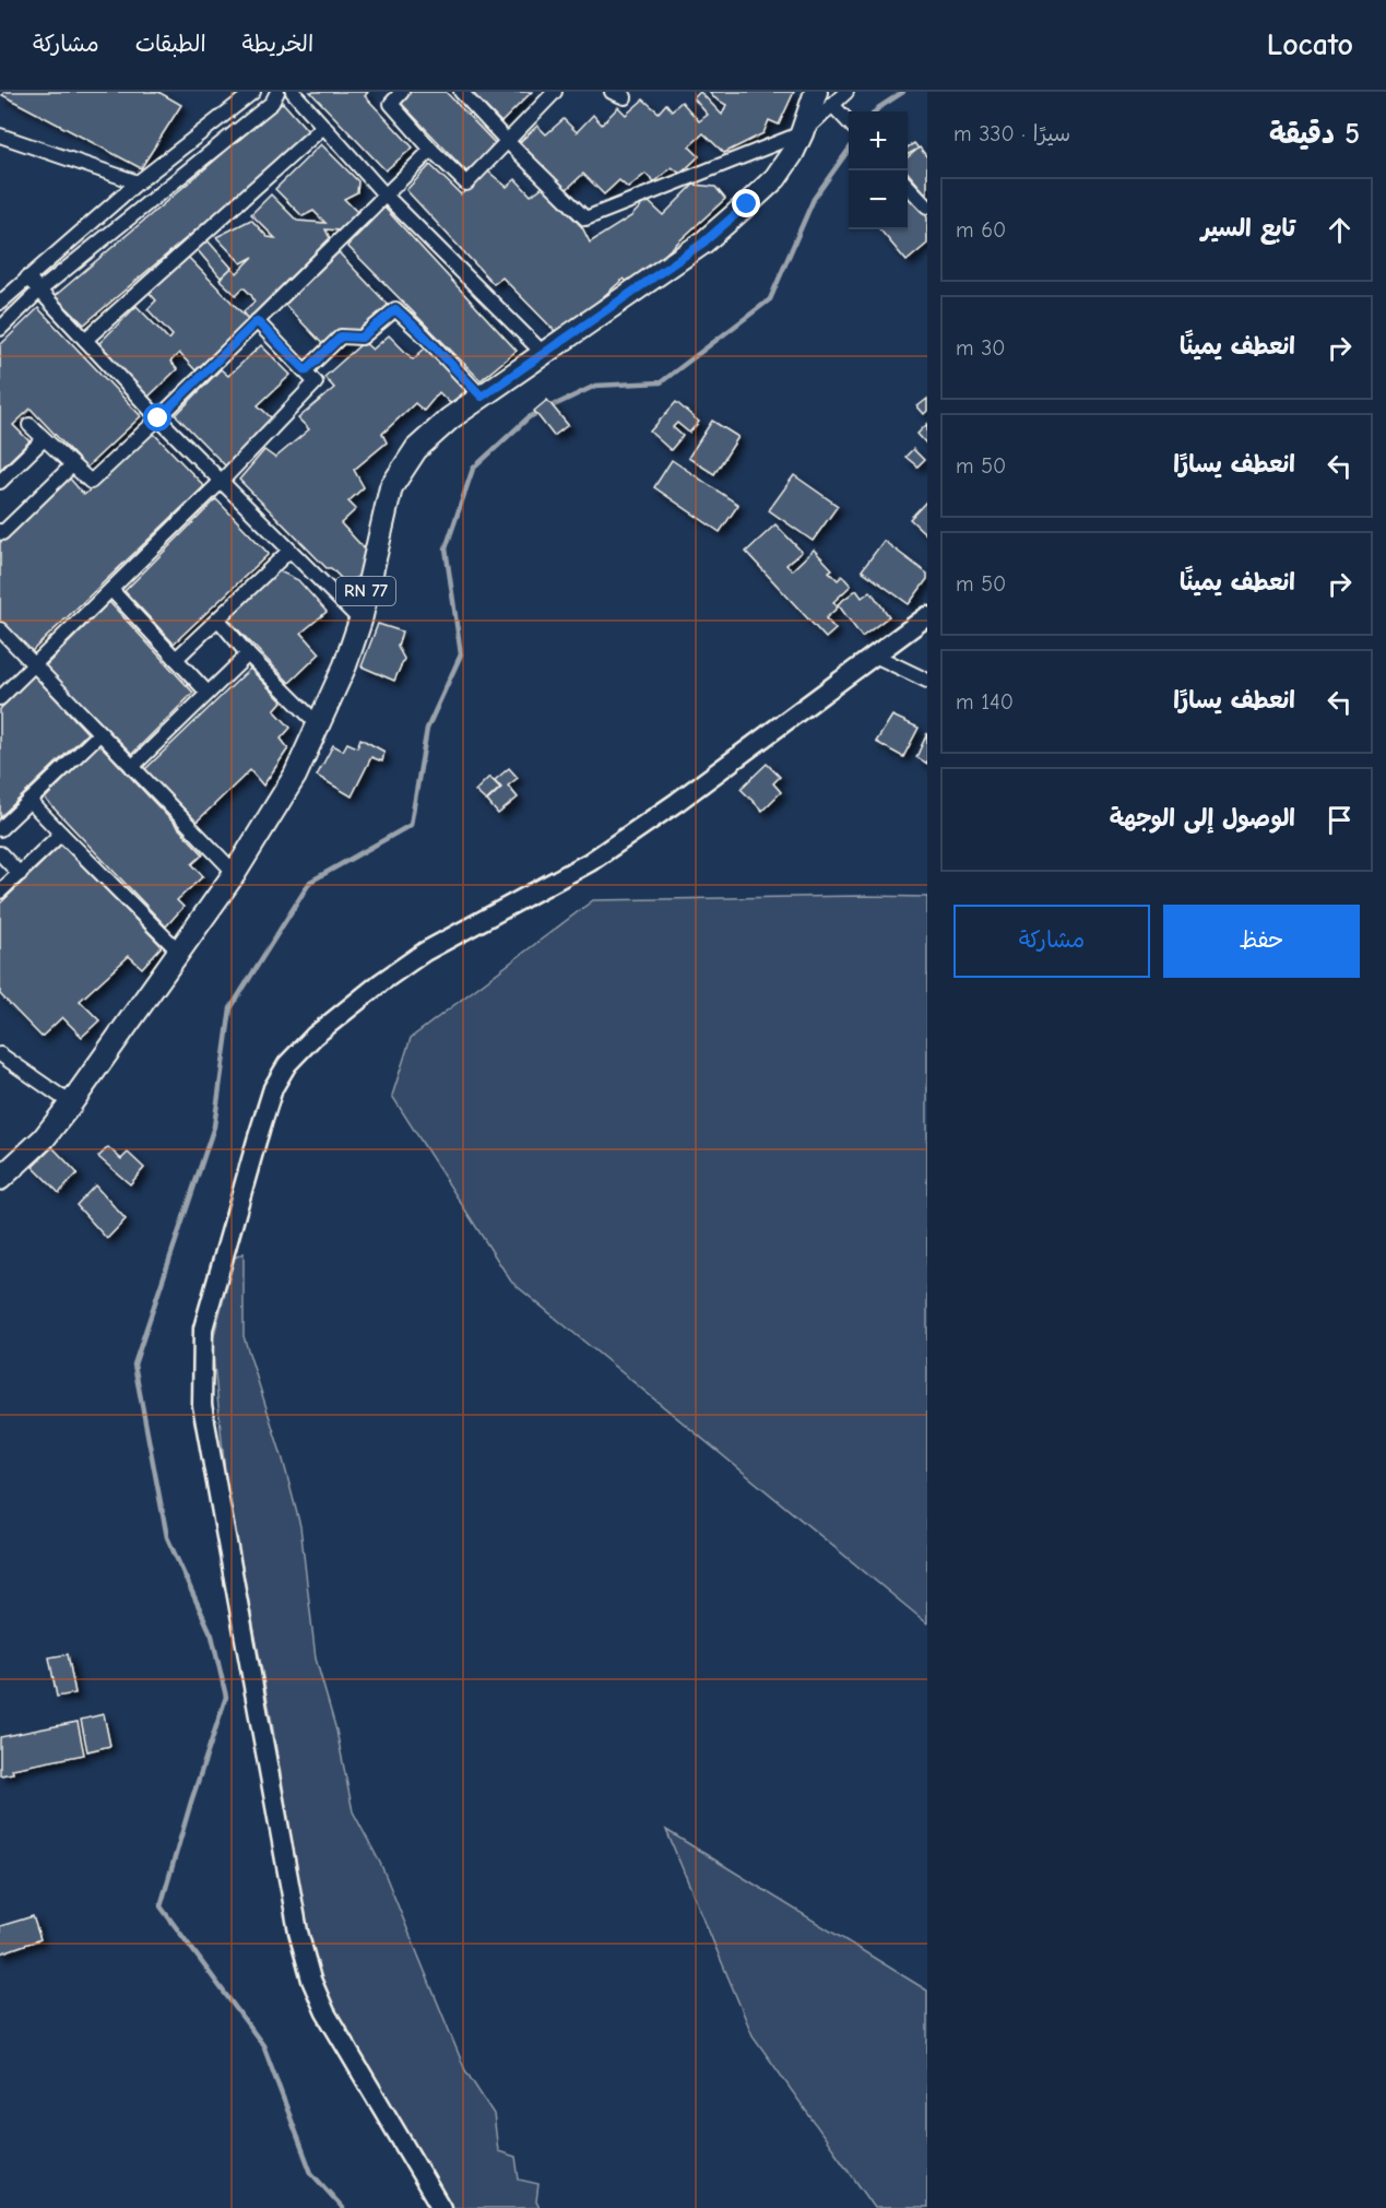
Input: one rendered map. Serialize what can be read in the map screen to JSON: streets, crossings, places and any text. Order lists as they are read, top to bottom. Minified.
{"streets":{"main road":["RN 77"]},"page":{"header":"Locato","nav":["الخريطة","الطبقات","مشاركة"],"heading":["5 دقيقة","سيرًا · 330 m"],"map_buttons":["+","−"],"list":[["تابع السير","60 m"],["انعطف يمينًا","30 m"],["انعطف يسارًا","50 m"],["انعطف يمينًا","50 m"],["انعطف يسارًا","140 m"],"الوصول إلى الوجهة"],"buttons":["حفظ","مشاركة"]}}
